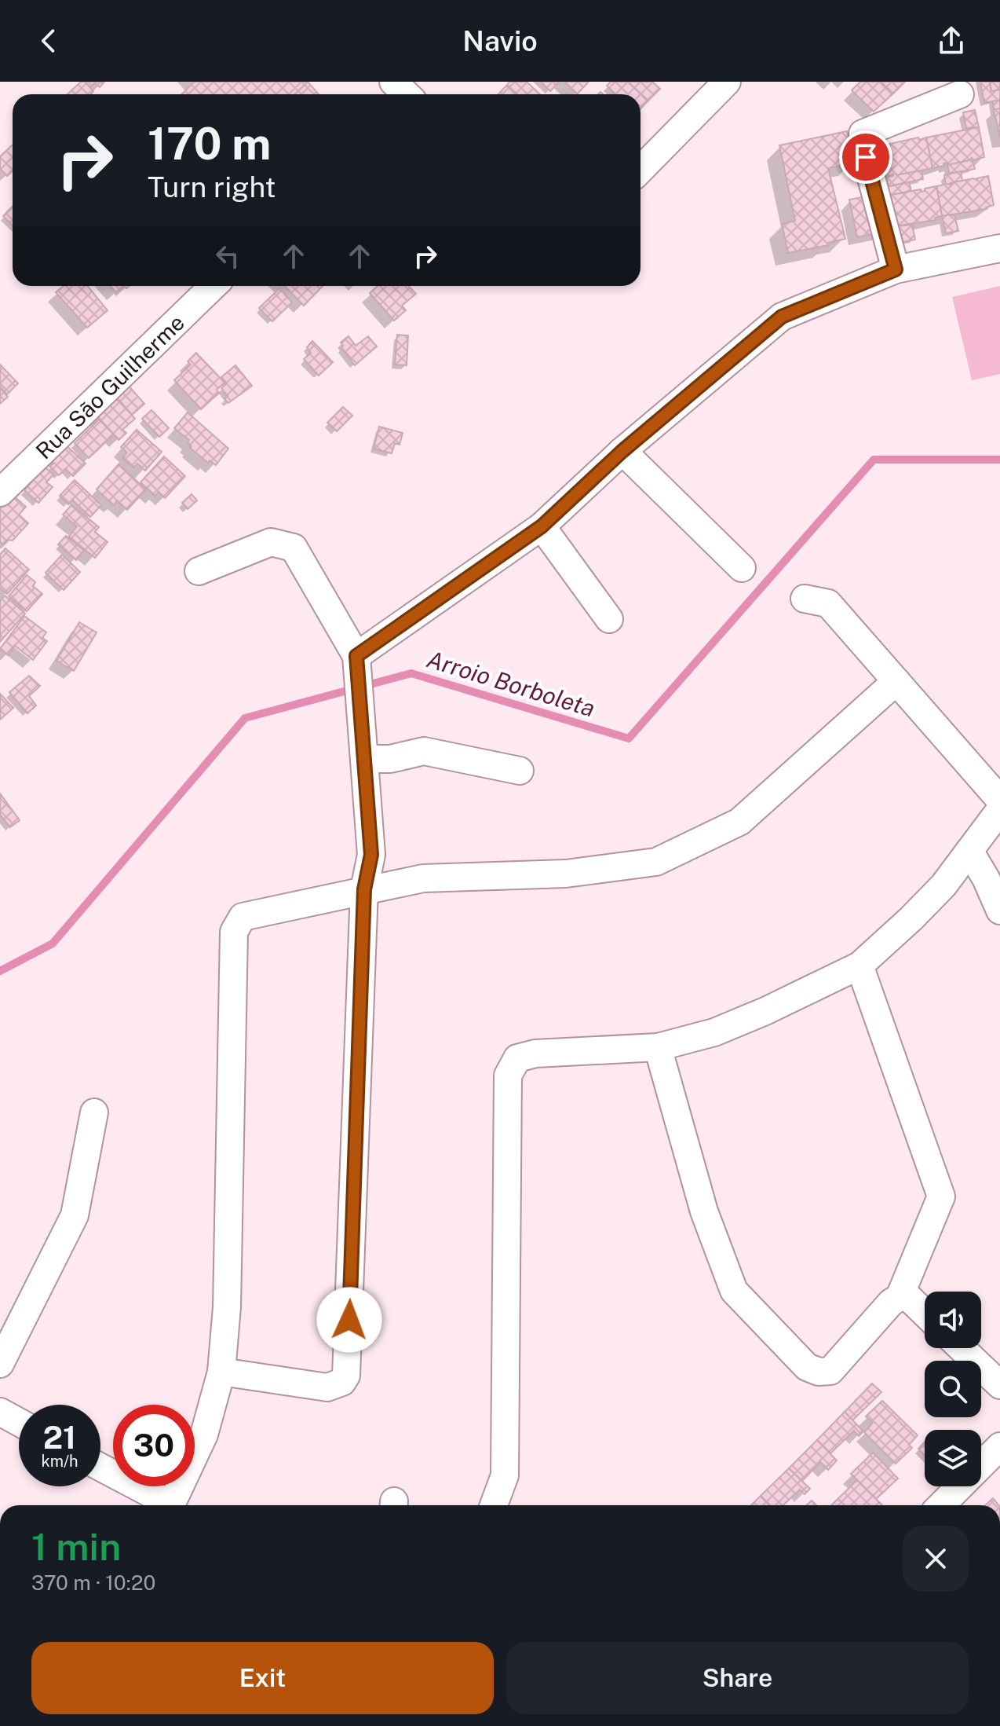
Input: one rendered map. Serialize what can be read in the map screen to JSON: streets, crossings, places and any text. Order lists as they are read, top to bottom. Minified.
{"streets":{"street":["Rua São Guilherme"]},"water":["Arroio Borboleta"],"page":{"header":"Navio","turn":["170 m","Turn right"],"speed":"21 km/h","limit":"30","heading":["1 min","370 m · 10:20"],"buttons":["Exit","Share"]}}
